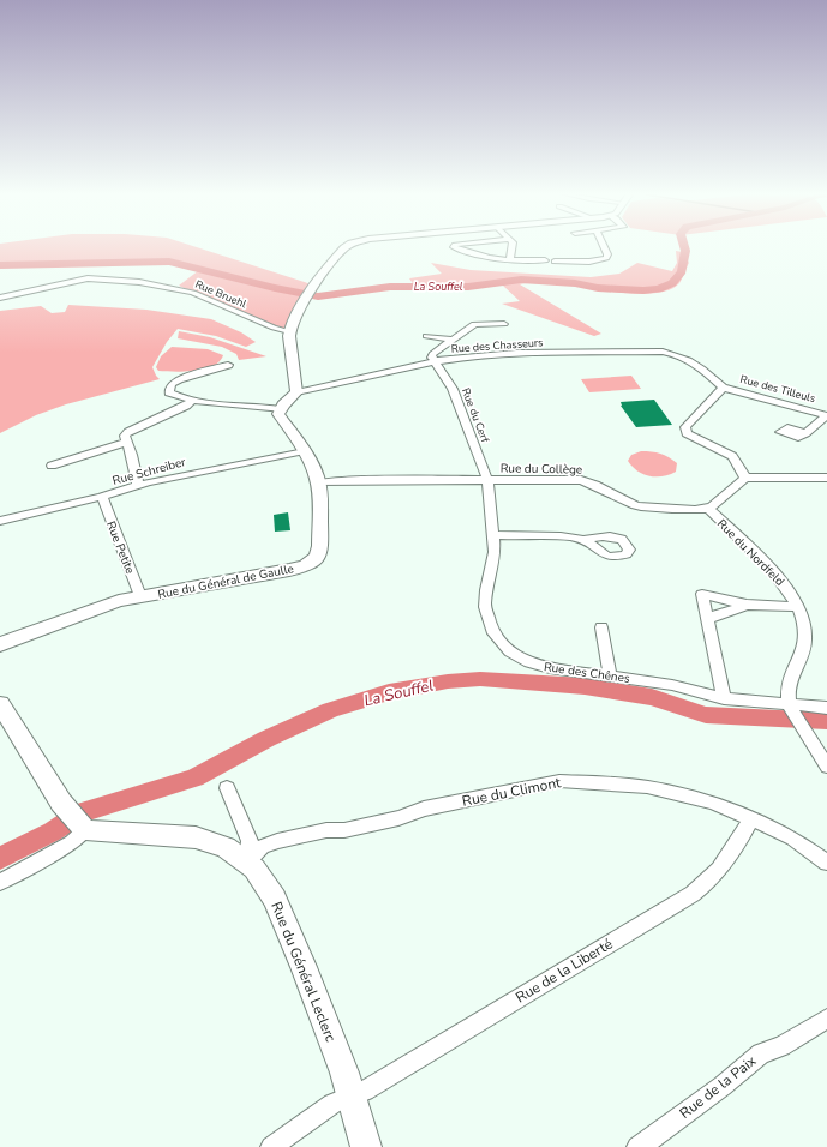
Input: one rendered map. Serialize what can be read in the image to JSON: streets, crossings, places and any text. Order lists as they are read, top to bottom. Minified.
{"streets":{"street":["Rue Bruehl","Rue des Chasseurs","Rue des Tilleuls","Rue du Cerf","Rue du Collège","Rue Schreiber","Rue Petite","Rue du Nordfeld","Rue du Général de Gaulle","Rue des Chênes","Rue du Climont","Rue de la Liberté","Rue du Général Leclerc","Rue de la Paix"]},"crossings":[["Rue des Chasseurs","Rue des Tilleuls"],["Rue des Chasseurs","Rue du Cerf"],["Rue du Cerf","Rue du Collège"],["Rue du Cerf","Rue des Chênes"],["Rue du Collège","Rue du Nordfeld"],["Rue du Collège","Rue du Général de Gaulle"],["Rue du Collège","Rue des Chênes"],["Rue Schreiber","Rue Petite"],["Rue Schreiber","Rue du Général de Gaulle"],["Rue Petite","Rue du Général de Gaulle"],["Rue du Nordfeld","Rue des Chênes"],["Rue du Climont","Rue de la Liberté"],["Rue du Climont","Rue du Général Leclerc"],["Rue de la Liberté","Rue du Général Leclerc"]],"water":["La Souffel"]}
